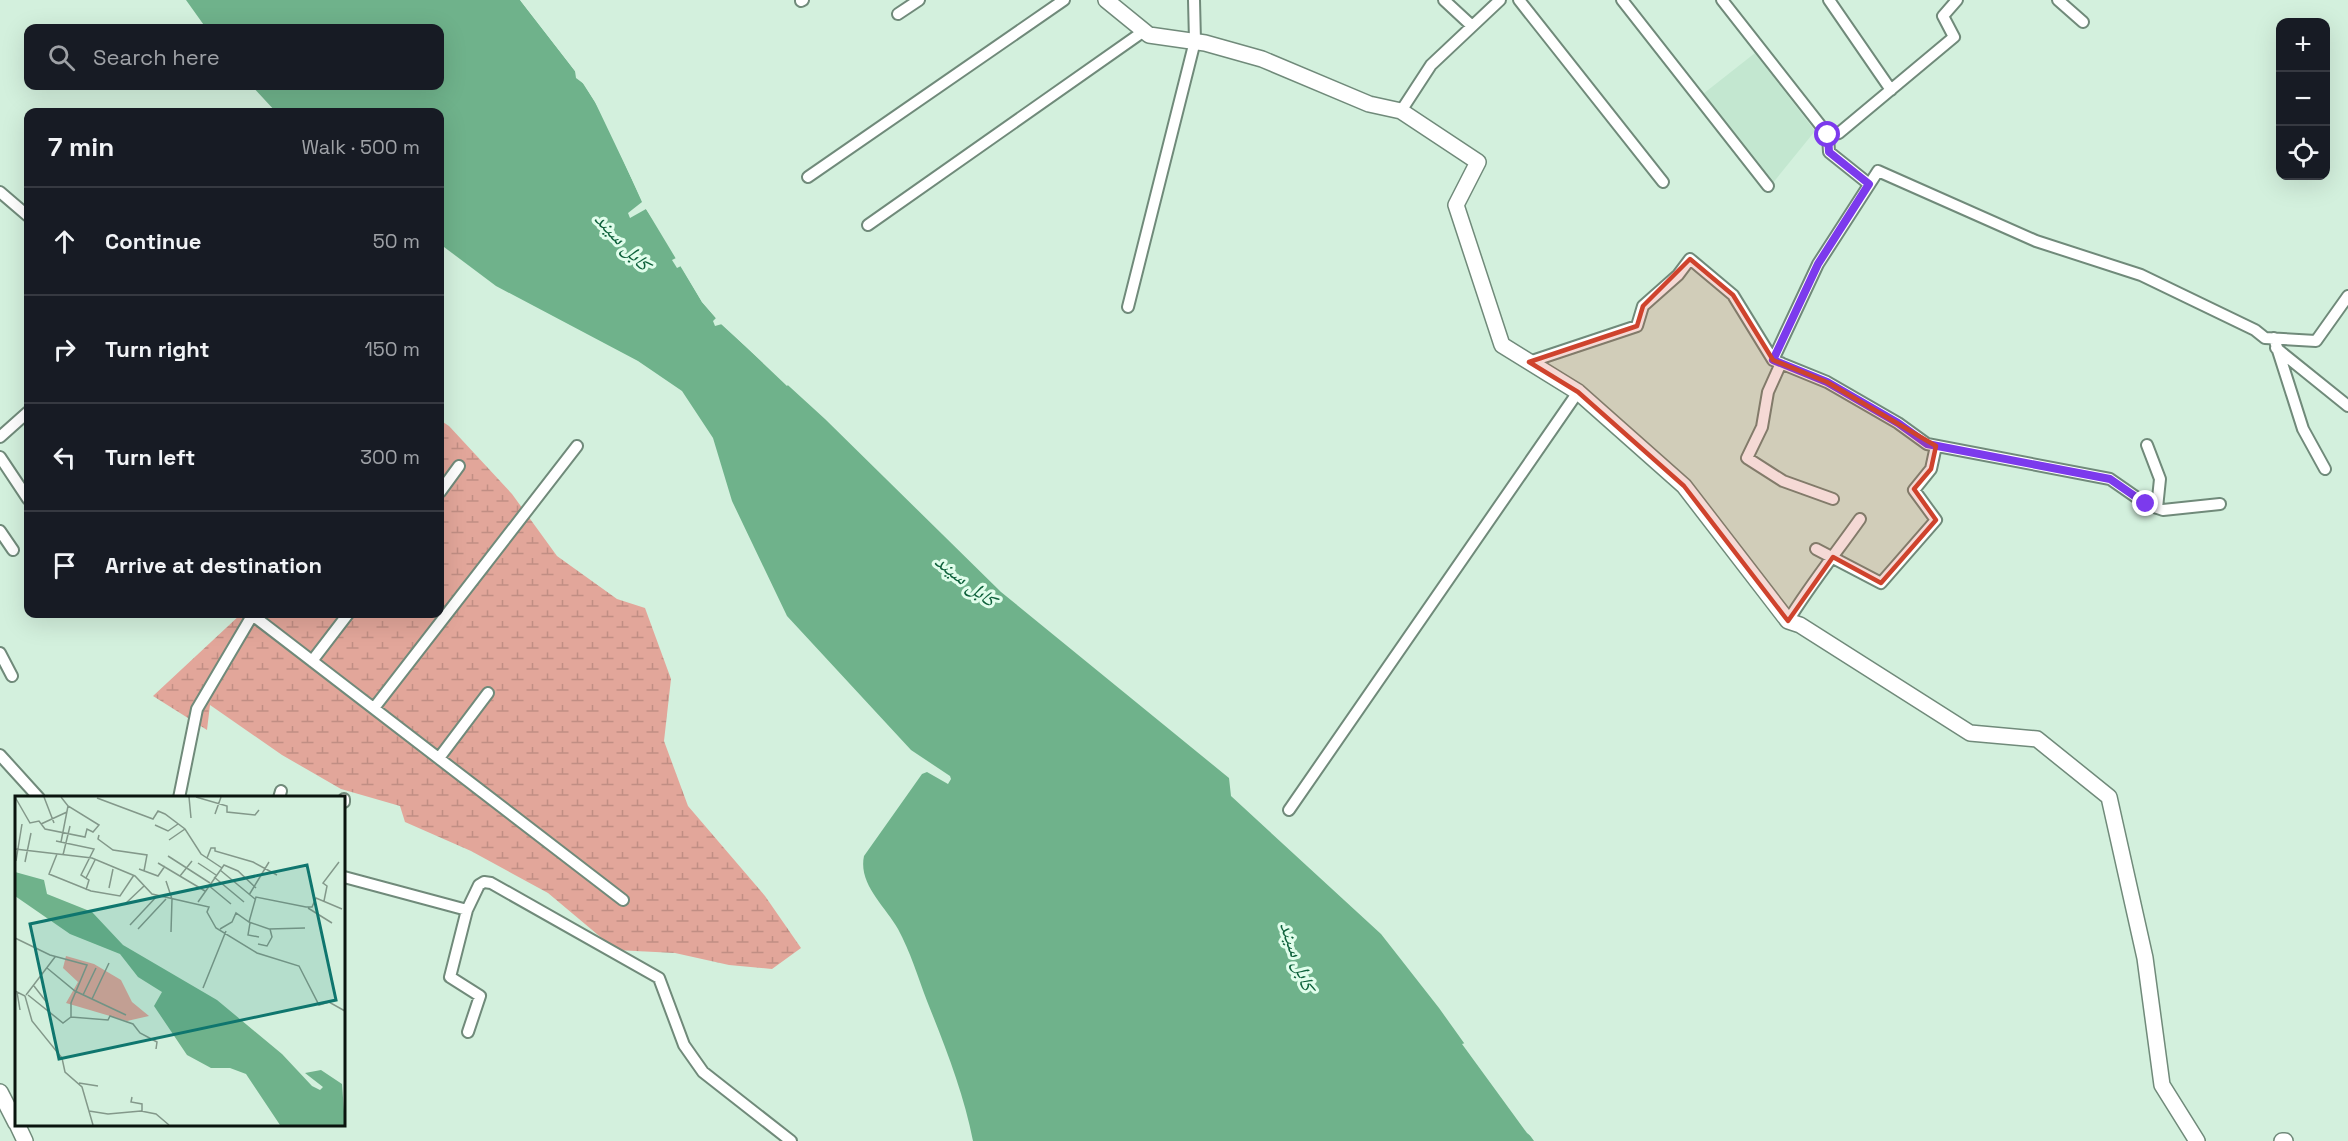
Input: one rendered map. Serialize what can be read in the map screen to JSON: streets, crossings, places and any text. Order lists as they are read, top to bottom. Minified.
{"water":["کابل سيند"],"page":{"map_buttons":["+","−"],"search":"Search here","heading":["7 min","Walk · 500 m"],"list":[["Continue","50 m"],["Turn right","150 m"],["Turn left","300 m"],"Arrive at destination"]}}
